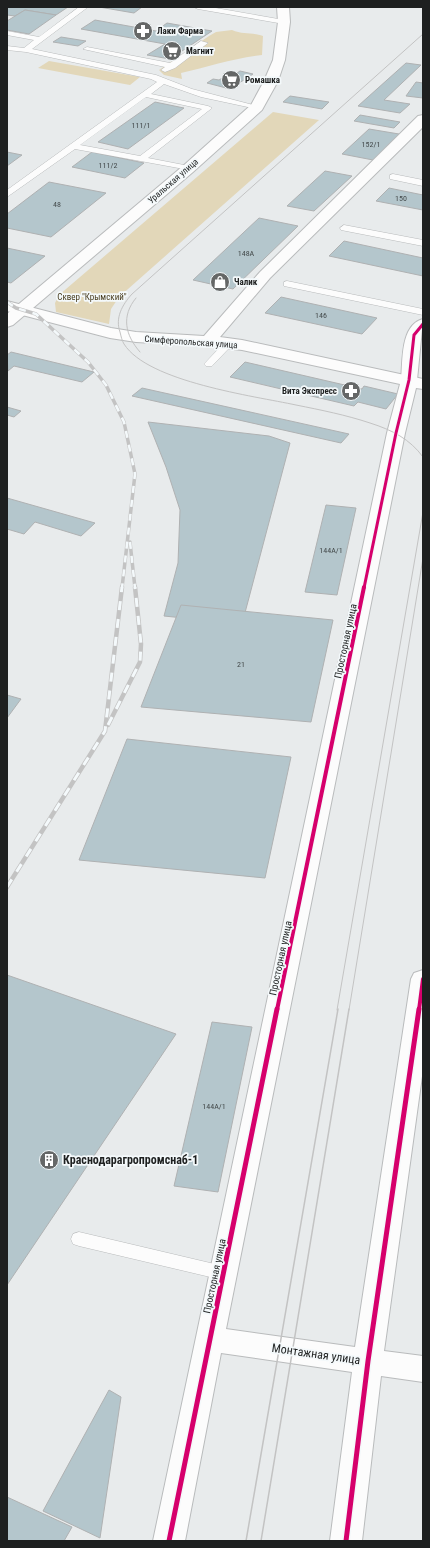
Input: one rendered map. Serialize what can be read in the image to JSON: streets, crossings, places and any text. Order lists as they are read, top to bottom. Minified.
{"streets":{"street":["Уральская улица","Симферопольская улица","Просторная улица","Монтажная улица"]},"crossings":[["Уральская улица","Симферопольская улица"],["Симферопольская улица","Просторная улица"],["Просторная улица","Монтажная улица"]],"parks":["Сквер \"Крымский\""],"places":{"pharmacy":["Лаки Фарма","Вита Экспресс"],"supermarket":["Магнит","Ромашка"],"shop":["Чалик"],"building":["Краснодарагропромснаб-1"]},"house_numbers":["111/1","152/1","111/2","150","48","148А","146","144А/1","21","144А/1"]}
